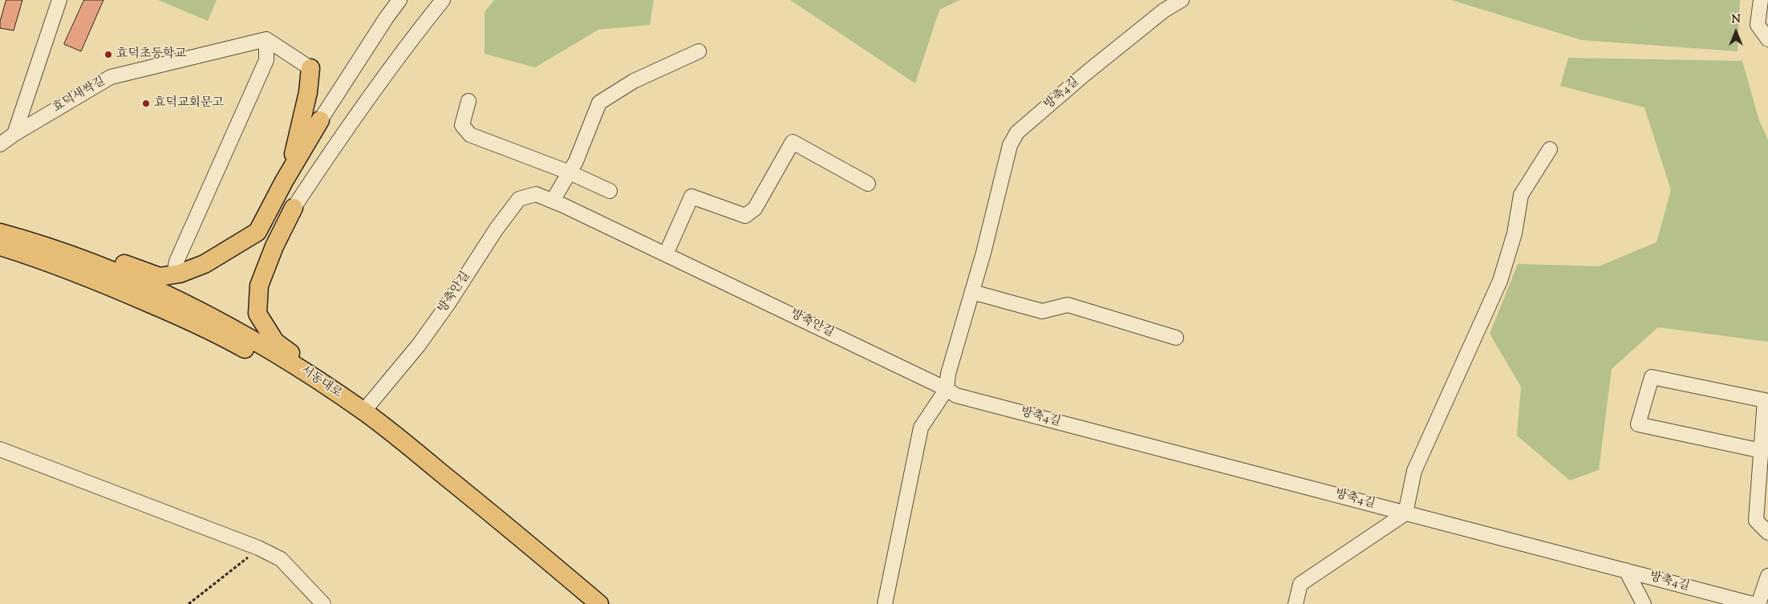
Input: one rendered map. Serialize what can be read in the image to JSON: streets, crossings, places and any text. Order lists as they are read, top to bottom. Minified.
{"streets":{"main road":["서동대로"],"street":["방축4길","효덕새싹길","방축안길"]},"crossings":[["방축4길","방축안길"],["방축안길","서동대로"]],"places":["효덕초등학교","효덕교회문고"],"north":"top"}
